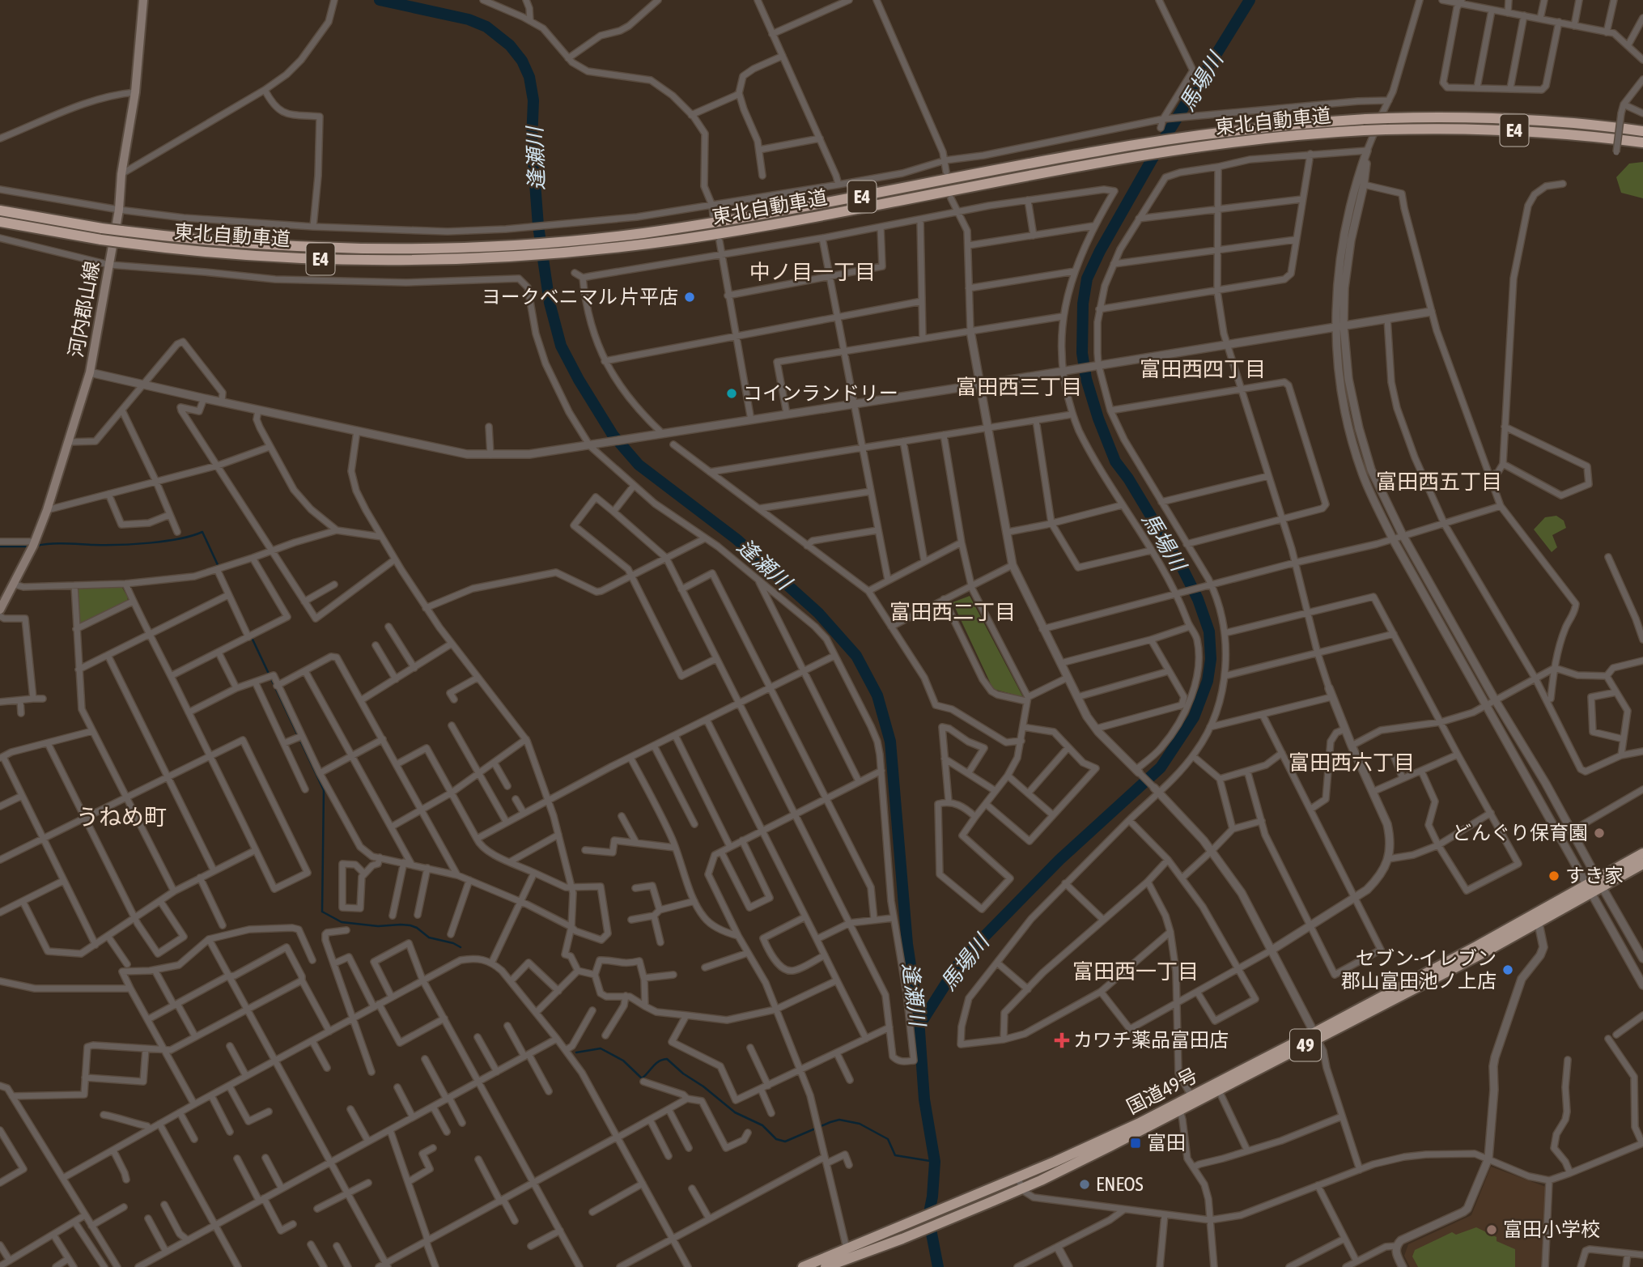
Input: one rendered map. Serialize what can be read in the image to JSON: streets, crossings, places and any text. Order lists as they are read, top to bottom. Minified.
{"streets":{"highway":["東北自動車道","E4","49","国道49号"],"main road":["河内郡山線"]},"districts":["中ノ目一丁目","富田西四丁目","富田西三丁目","富田西五丁目","富田西二丁目","富田西六丁目","うねめ町","富田西一丁目"],"water":["馬場川","逢瀬川"],"places":{"other":["ヨークベニマル 片平店","コインランドリー","どんぐり保育園","すき家","セブン-イレブン 郡山富田池ノ上店","ENEOS","富田小学校"],"health":["カワチ薬品富田店"],"transit":["富田"]}}
